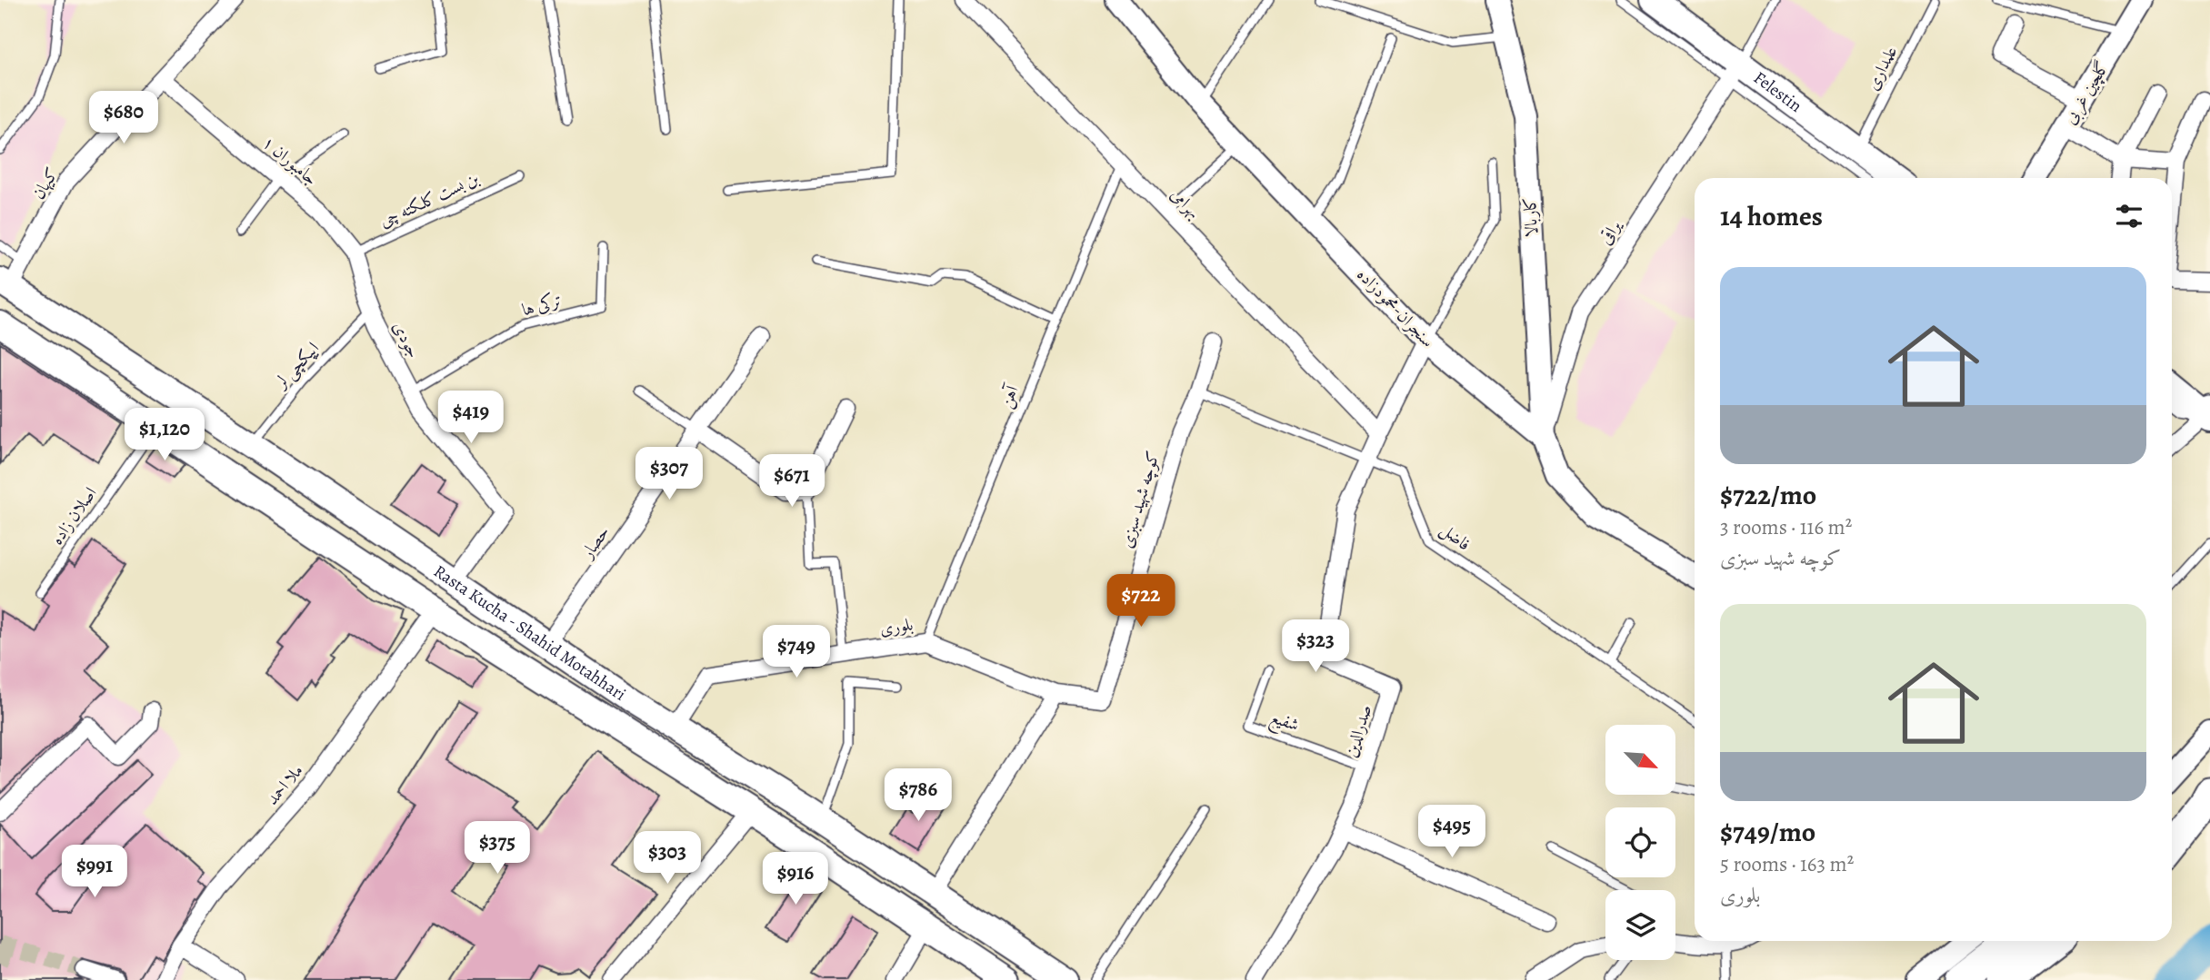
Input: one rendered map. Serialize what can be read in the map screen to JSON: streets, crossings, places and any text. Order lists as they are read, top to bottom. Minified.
{"streets":{"main road":["Felestin","Rasta Kucha - Shahid Motahhari"],"street":["گلچین غربی","جامبوران ۱","کیهان","بهرامی","کاربالا","یراقی","سنجران-محمودزاده","جودی","کوچه شهید سبزی","حصار","بلوری","صدرالدین","ملا احمد"],"lane":["علمداری","بن بست کلکته چی","ترکی ها","ایپکچی لر","آهن","اصلان زاده","فاضل","شفیع"]},"crossings":[["علمداری","Felestin"],["Felestin","یراقی"],["جامبوران ۱","کیهان"],["جامبوران ۱","بن بست کلکته چی"],["جامبوران ۱","جودی"],["جامبوران ۱","ایپکچی لر"],["کیهان","Rasta Kucha - Shahid Motahhari"],["بهرامی","آهن"],["بهرامی","صدرالدین"],["کاربالا","یراقی"],["کاربالا","سنجران-محمودزاده"],["یراقی","سنجران-محمودزاده"],["ترکی ها","جودی"],["سنجران-محمودزاده","صدرالدین"],["جودی","ایپکچی لر"],["جودی","Rasta Kucha - Shahid Motahhari"],["ایپکچی لر","Rasta Kucha - Shahid Motahhari"],["آهن","کوچه شهید سبزی"],["آهن","بلوری"],["کوچه شهید سبزی","فاضل"],["کوچه شهید سبزی","بلوری"],["اصلان زاده","Rasta Kucha - Shahid Motahhari"],["فاضل","صدرالدین"],["حصار","Rasta Kucha - Shahid Motahhari"],["بلوری","Rasta Kucha - Shahid Motahhari"],["Rasta Kucha - Shahid Motahhari","ملا احمد"],["شفیع","صدرالدین"]],"north":"bottom right","page":{"price":["$680","$419","$1,120","$307","$671","$722","$323","$749","$786","$495","$375","$303","$991","$916"],"heading":"14 homes","list":[{"name":"$722/mo","note":"3 rooms · 116 m² · کوچه شهید سبزی"},{"name":"$749/mo","note":"5 rooms · 163 m² · بلوری"}]}}
